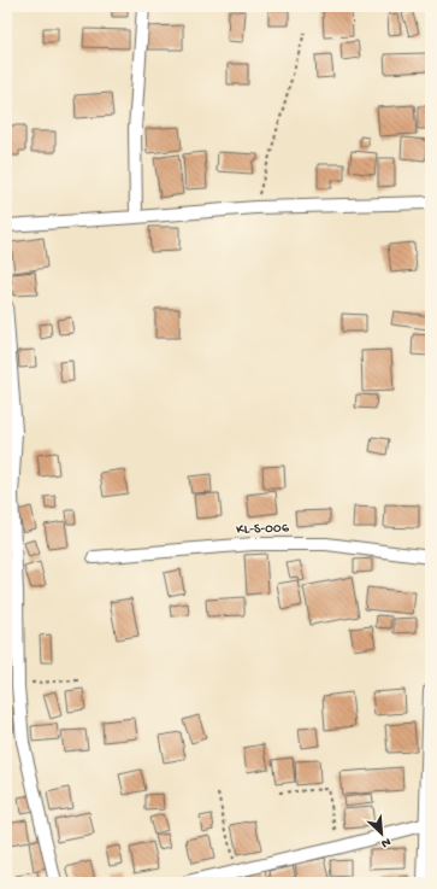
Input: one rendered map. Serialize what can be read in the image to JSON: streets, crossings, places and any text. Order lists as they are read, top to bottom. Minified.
{"streets":{"street":["KL-S-006"]},"north":"bottom right"}
